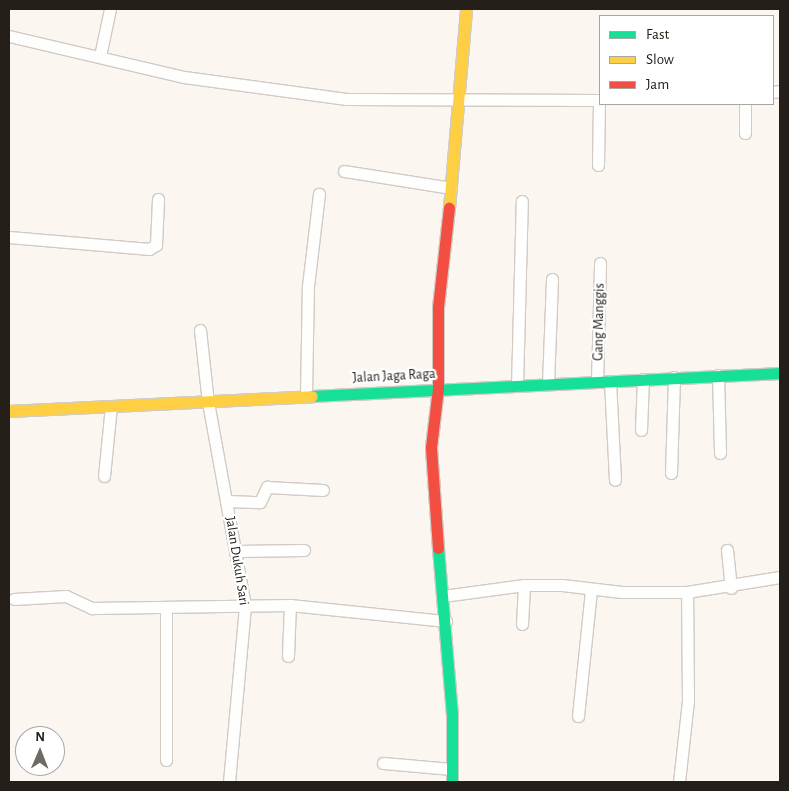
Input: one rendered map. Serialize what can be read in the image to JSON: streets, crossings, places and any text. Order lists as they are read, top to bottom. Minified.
{"streets":{"street":["Gang Manggis","Jalan Jaga Raga","Jalan Dukuh Sari"]},"crossings":[["Gang Manggis","Jalan Jaga Raga"],["Jalan Jaga Raga","Jalan Dukuh Sari"]],"legend":["Fast","Slow","Jam"],"north":"top"}
